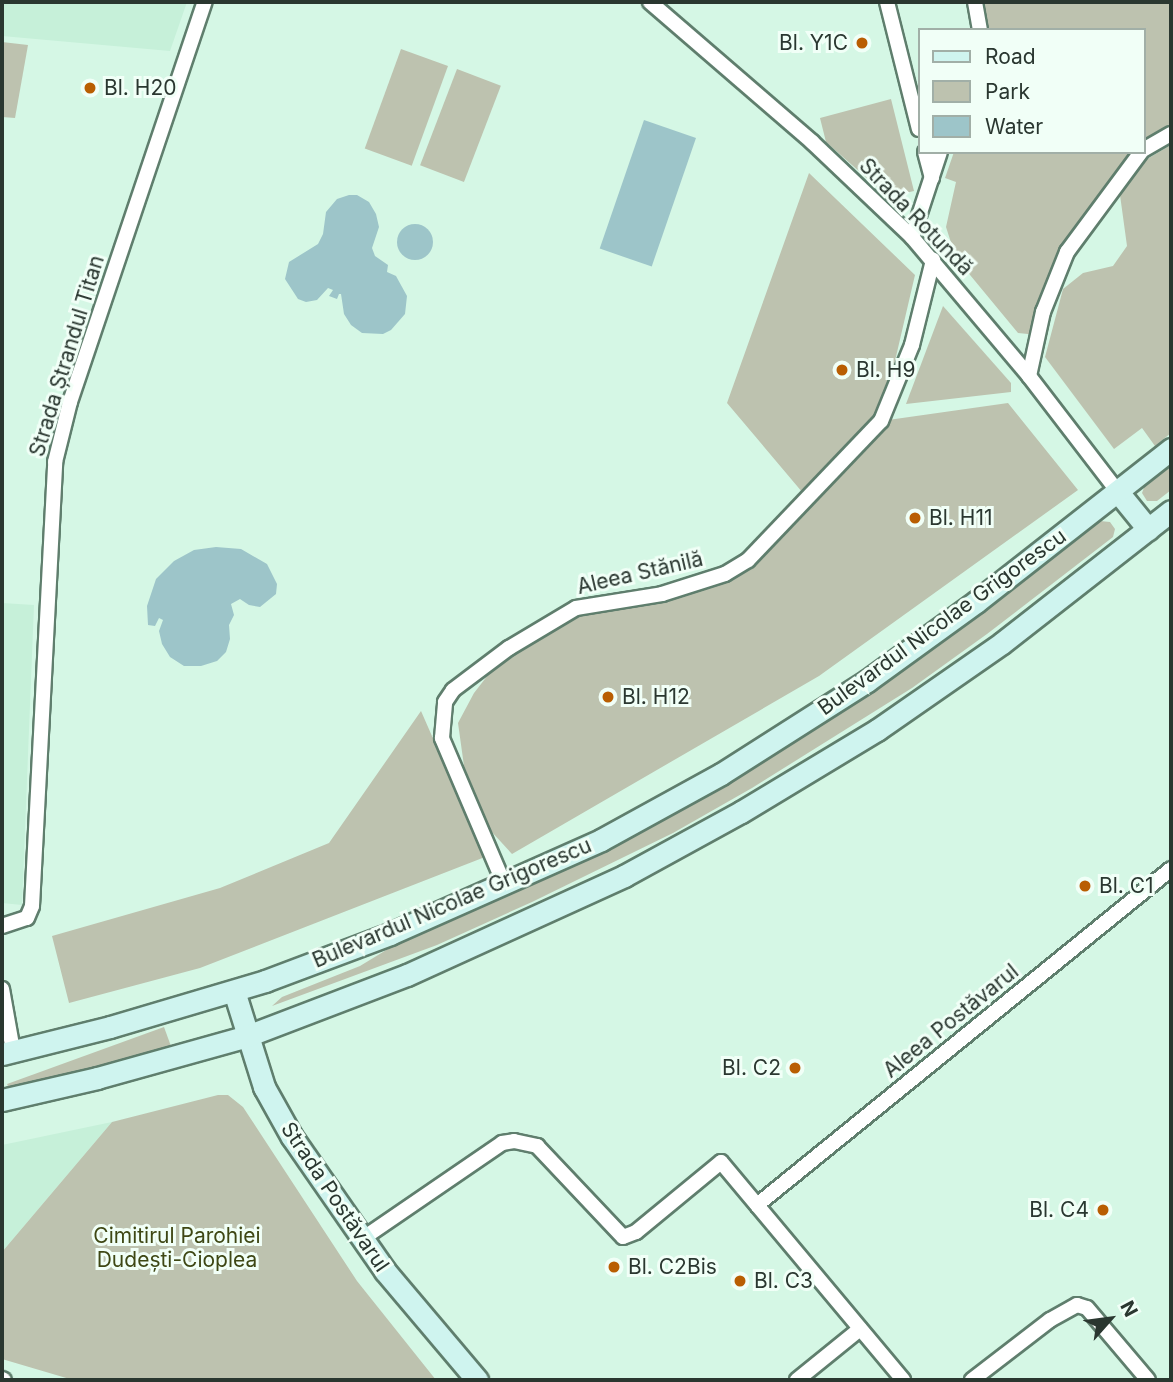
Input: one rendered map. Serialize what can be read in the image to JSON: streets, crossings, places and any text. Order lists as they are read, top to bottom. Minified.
{"streets":{"main road":["Bulevardul Nicolae Grigorescu","Strada Postăvarul"],"street":["Strada Rotundă","Strada Ștrandul Titan","Aleea Stănilă","Aleea Postăvarul"]},"crossings":[["Strada Rotundă","Aleea Stănilă"],["Strada Rotundă","Bulevardul Nicolae Grigorescu"],["Aleea Stănilă","Bulevardul Nicolae Grigorescu"],["Bulevardul Nicolae Grigorescu","Strada Postăvarul"]],"parks":["Cimitirul Parohiei Dudești-Cioplea"],"places":["Bl. Y1C","Bl. H20","Bl. H9","Bl. H11","Bl. H12","Bl. C1","Bl. C2","Bl. C4","Bl. C2Bis","Bl. C3"],"legend":["Road","Park","Water"],"north":"top right"}
